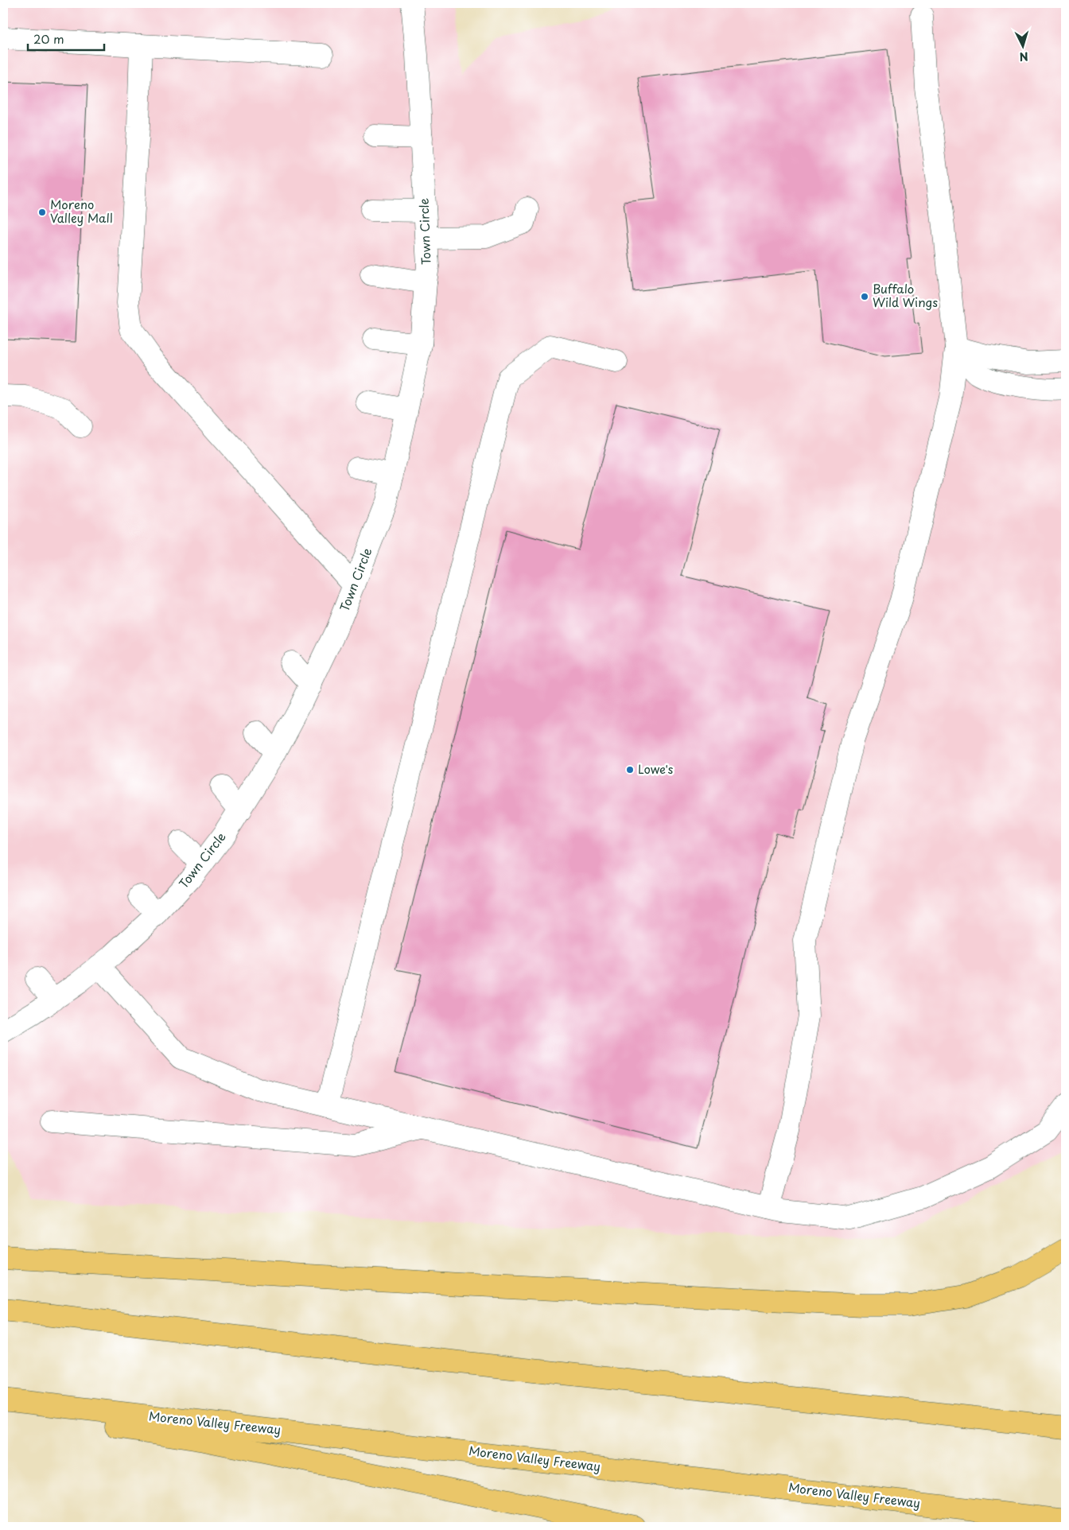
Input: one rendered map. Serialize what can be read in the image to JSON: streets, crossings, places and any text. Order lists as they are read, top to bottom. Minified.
{"streets":{"highway":["Moreno Valley Freeway"],"street":["Town Circle"]},"places":["Moreno Valley Mall","Buffalo Wild Wings","Lowe's"],"scale_bar":"20 m","north":"bottom"}
